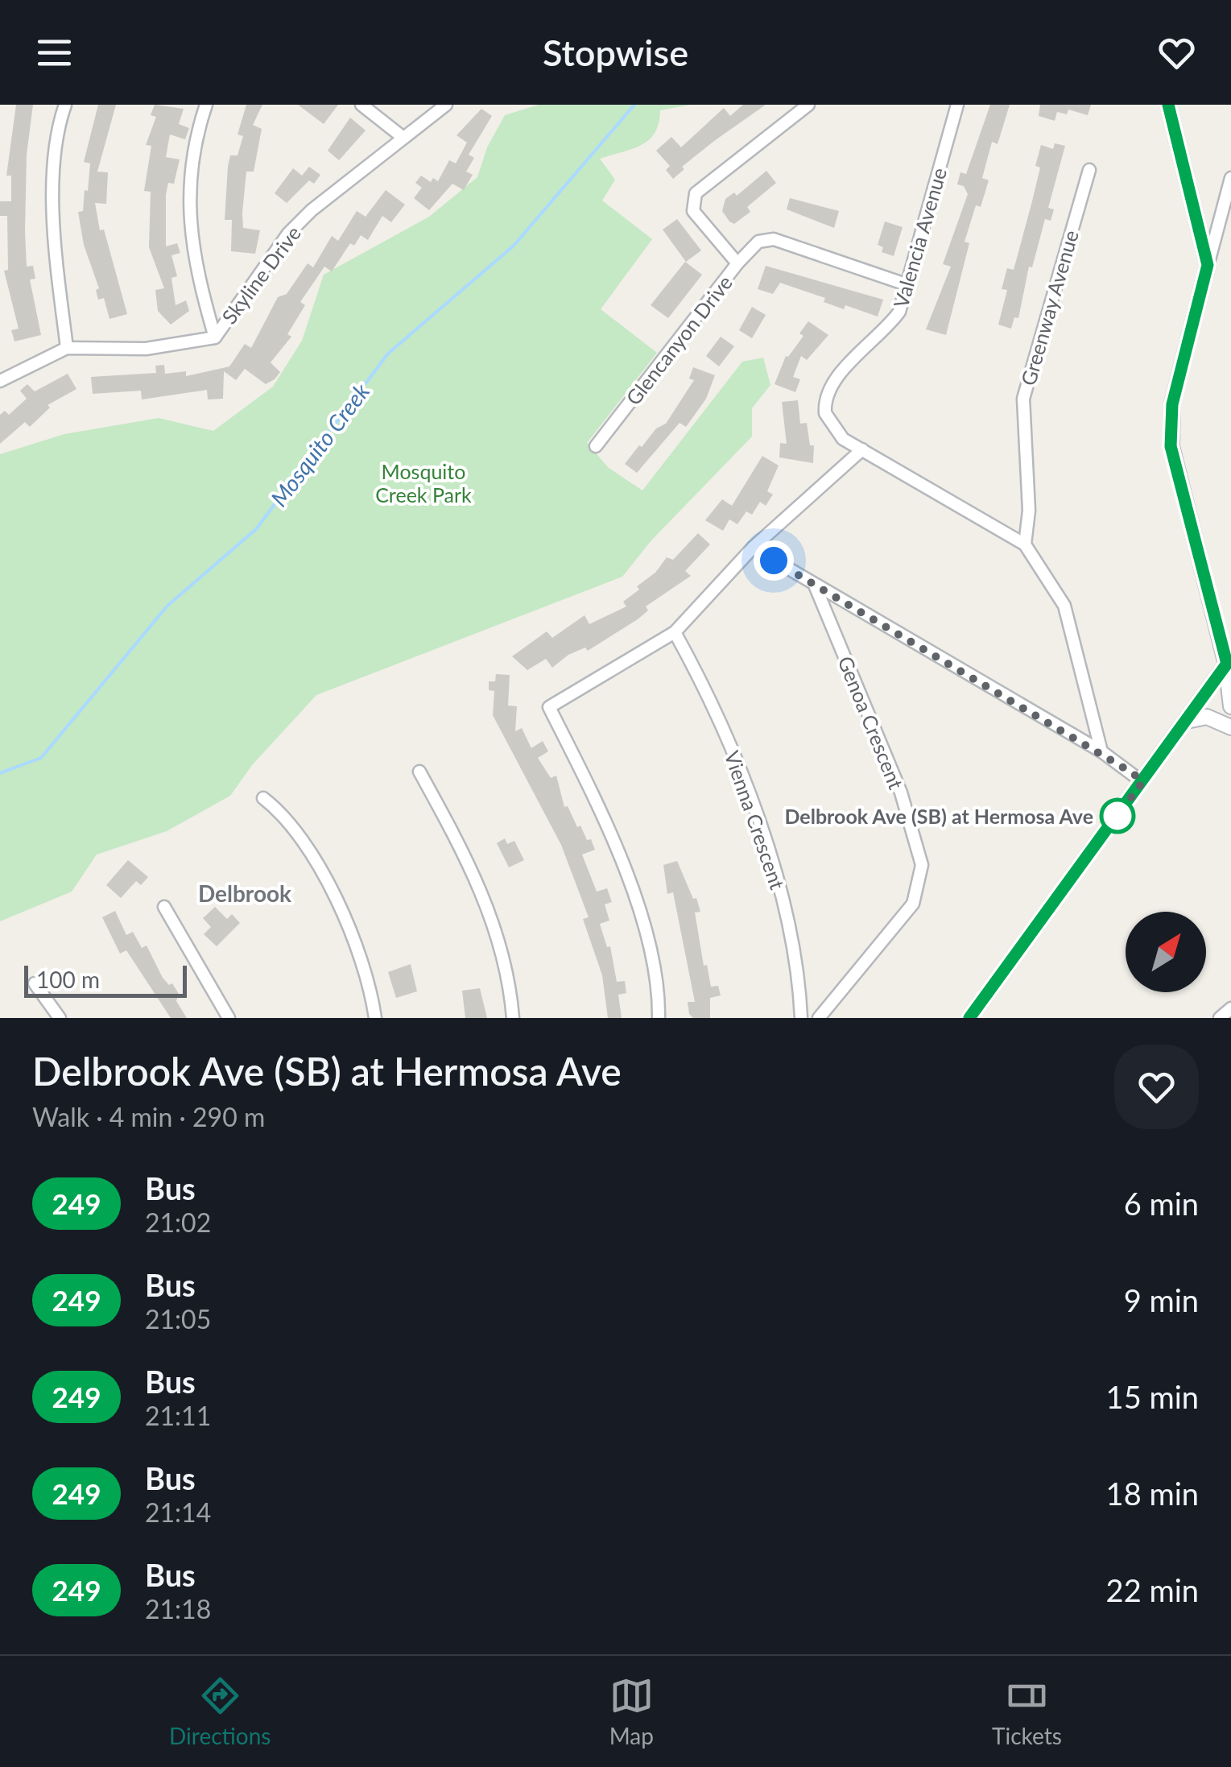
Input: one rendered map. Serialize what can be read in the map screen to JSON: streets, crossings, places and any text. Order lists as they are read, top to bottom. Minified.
{"streets":{"street":["Valencia Avenue","Skyline Drive","Greenway Avenue","Glencanyon Drive","Genoa Crescent","Vienna Crescent"]},"districts":["Delbrook"],"water":["Mosquito Creek"],"parks":["Mosquito Creek Park"],"places":["Delbrook Ave (SB) at Hermosa Ave"],"lines":["bus line 249"],"scale_bar":"100 m","north":"top right","page":{"header":"Stopwise","scale":"100 m","heading":["Delbrook Ave (SB) at Hermosa Ave","Walk · 4 min · 290 m"],"list":[{"mark":"249","name":"Bus","note":"21:02","value":"6 min"},{"mark":"249","name":"Bus","note":"21:05","value":"9 min"},{"mark":"249","name":"Bus","note":"21:11","value":"15 min"},{"mark":"249","name":"Bus","note":"21:14","value":"18 min"},{"mark":"249","name":"Bus","note":"21:18","value":"22 min"}],"tabs":["Directions","Map","Tickets"]}}
